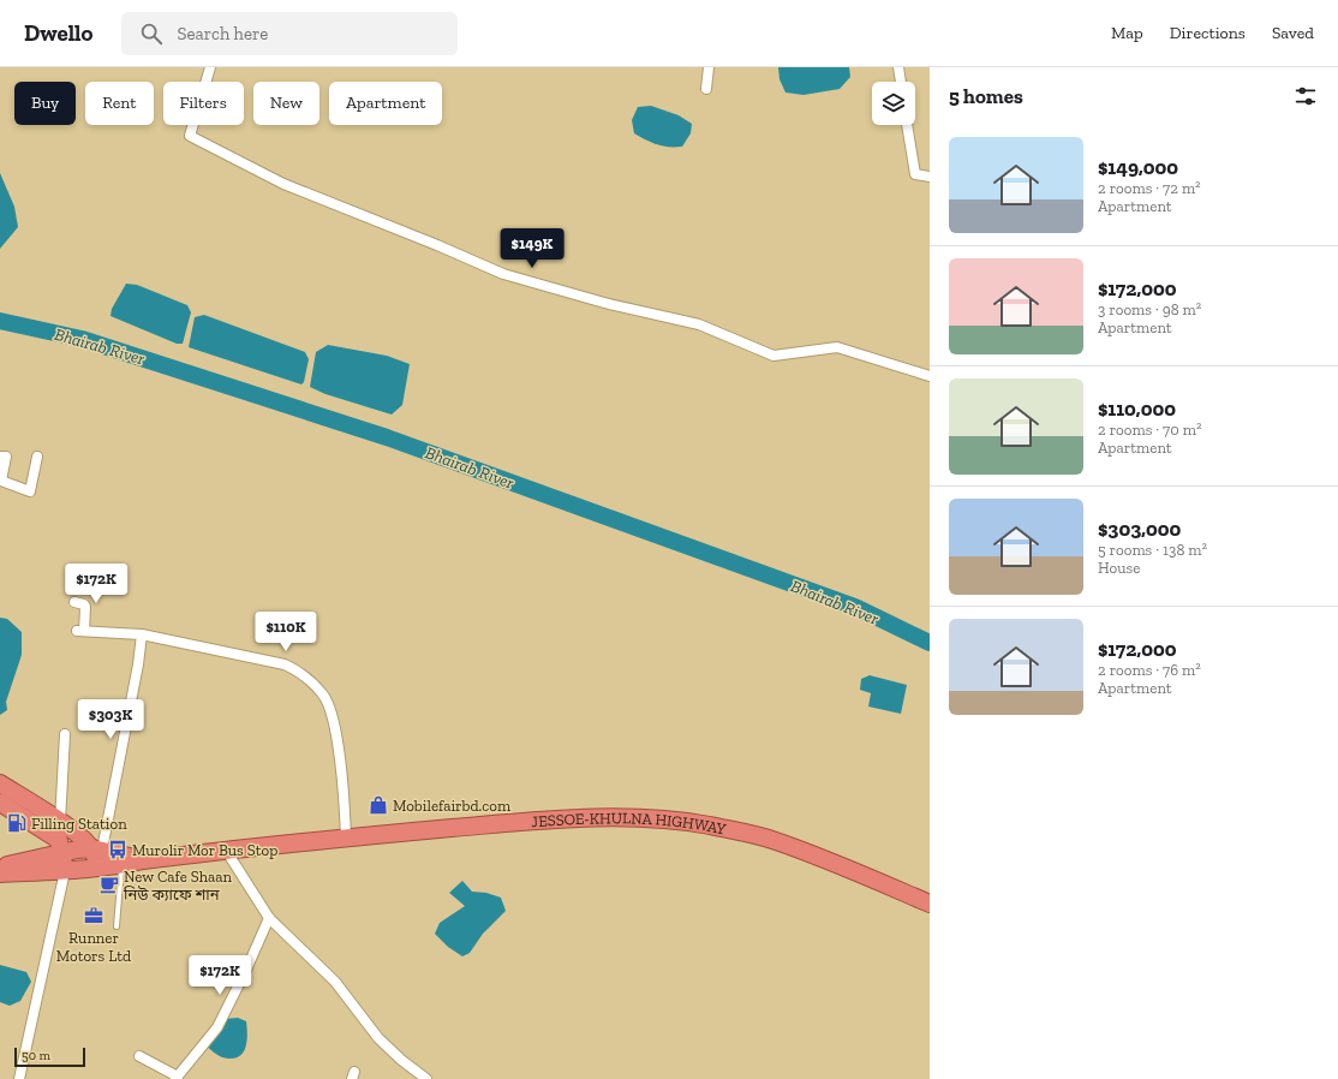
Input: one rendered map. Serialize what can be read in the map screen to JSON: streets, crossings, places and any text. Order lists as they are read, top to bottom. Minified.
{"streets":{"highway":["JESSOE-KHULNA HIGHWAY"]},"water":["Bhairab River"],"places":{"shop":["Mobilefairbd.com"],"fuel station":["Filling Station"],"bus stop":["Murolir Mor Bus Stop"],"cafe":["New Cafe Shaan নিউ ক্যাফে শান"],"office":["Runner Motors Ltd"]},"scale_bar":"50 m","page":{"header":"Dwello","search":"Search here","nav":["Map","Directions","Saved"],"heading":"5 homes","chip":["Buy","Rent","Filters","New","Apartment"],"list":[{"name":"$149,000","note":"2 rooms · 72 m² · Apartment"},{"name":"$172,000","note":"3 rooms · 98 m² · Apartment"},{"name":"$110,000","note":"2 rooms · 70 m² · Apartment"},{"name":"$303,000","note":"5 rooms · 138 m² · House"},{"name":"$172,000","note":"2 rooms · 76 m² · Apartment"}],"price":["$149K","$172K","$110K","$303K","$172K"],"scale":"50 m"}}
